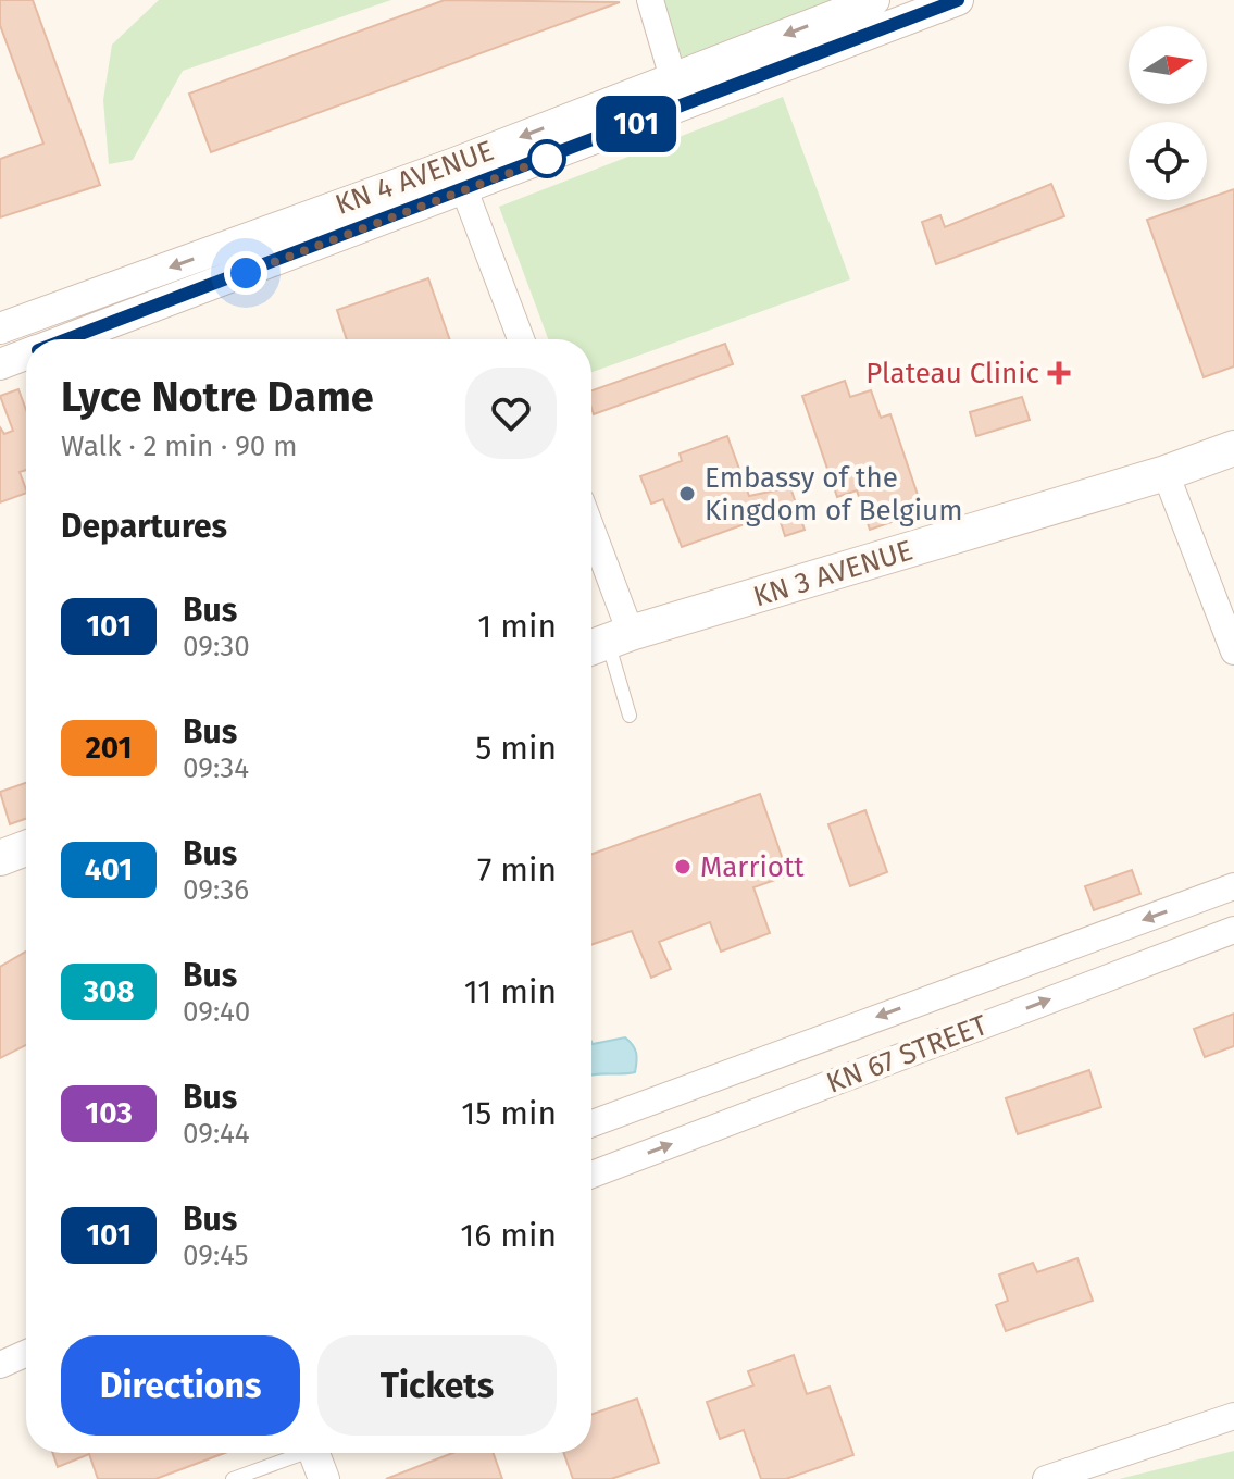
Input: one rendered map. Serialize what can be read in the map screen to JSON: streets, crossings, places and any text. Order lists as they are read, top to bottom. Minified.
{"streets":{"main road":["KN 3 AVENUE"],"street":["KN 4 AVENUE","KN 67 STREET"]},"places":{"health":["Plateau Clinic"],"other":["Embassy of the Kingdom of Belgium","Marriott"]},"lines":["bus line 101"],"north":"right","page":{"on_map":"101","heading":[["Lyce Notre Dame","Walk · 2 min · 90 m"],"Departures"],"list":[{"mark":"101","name":"Bus","note":"09:30","value":"1 min"},{"mark":"201","name":"Bus","note":"09:34","value":"5 min"},{"mark":"401","name":"Bus","note":"09:36","value":"7 min"},{"mark":"308","name":"Bus","note":"09:40","value":"11 min"},{"mark":"103","name":"Bus","note":"09:44","value":"15 min"},{"mark":"101","name":"Bus","note":"09:45","value":"16 min"}],"buttons":["Directions","Tickets"]}}
